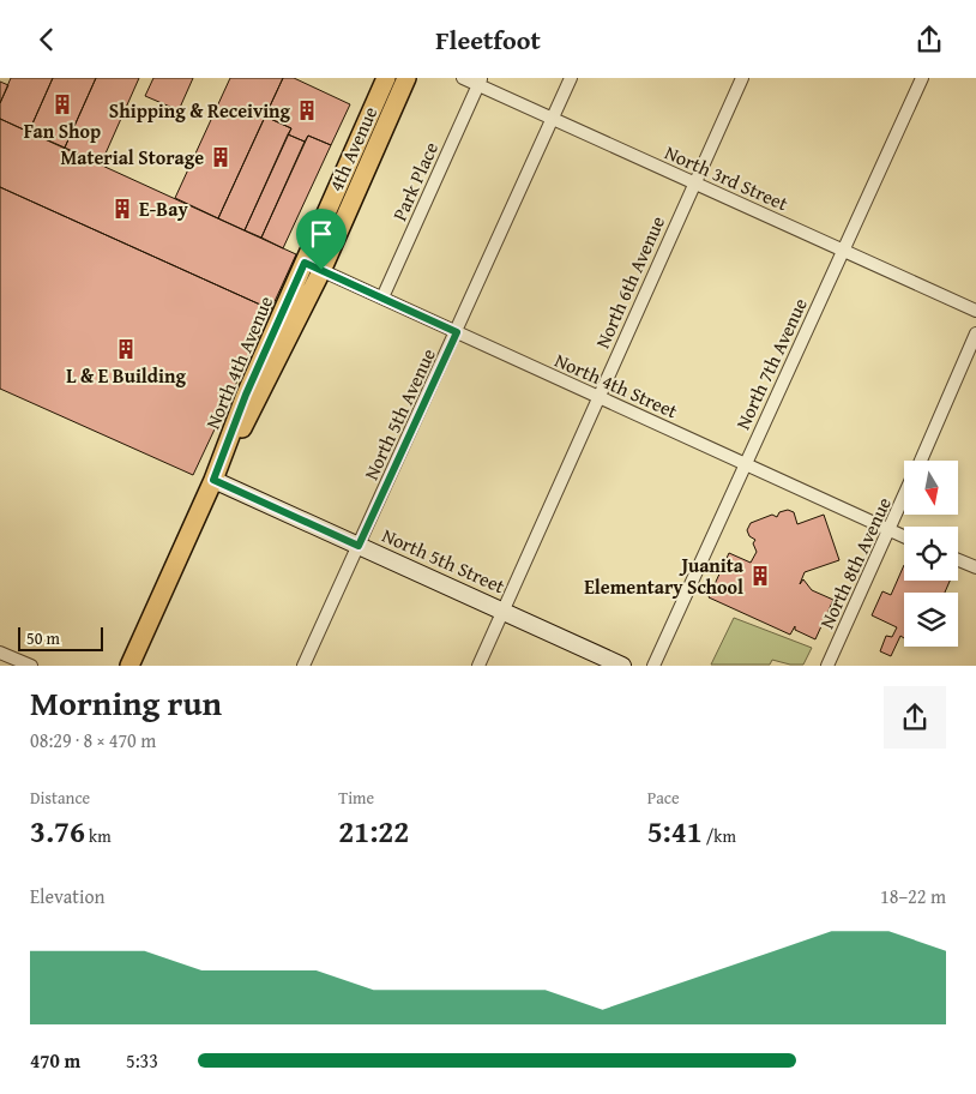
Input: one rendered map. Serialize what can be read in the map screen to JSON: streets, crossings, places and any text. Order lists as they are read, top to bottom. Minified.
{"streets":{"main road":["4th Avenue","North 4th Avenue"],"street":["North 3rd Street","Park Place","North 6th Avenue","North 7th Avenue","North 4th Street","North 5th Avenue","North 5th Street","North 8th Avenue"]},"crossings":[["4th Avenue","North 4th Avenue"],["4th Avenue","North 4th Street"],["North 3rd Street","Park Place"],["North 3rd Street","North 6th Avenue"],["North 3rd Street","North 7th Avenue"],["North 3rd Street","North 5th Avenue"],["Park Place","North 4th Street"],["North 6th Avenue","North 4th Street"],["North 6th Avenue","North 5th Street"],["North 4th Avenue","North 4th Street"],["North 4th Avenue","North 5th Street"],["North 7th Avenue","North 4th Street"],["North 4th Street","North 5th Avenue"],["North 4th Street","North 8th Avenue"],["North 5th Avenue","North 5th Street"]],"places":{"building":["Fan Shop","Shipping & Receiving","Material Storage","E-Bay","L & E Building","Juanita Elementary School"]},"scale_bar":"50 m","north":"bottom","page":{"header":"Fleetfoot","scale":"50 m","heading":["Morning run","08:29 · 8 × 470 m"],"stats":[["Distance","3.76 km"],["Time","21:22"],["Pace","5:41 /km"]],"chart":["Elevation","18–22 m"],"list":[{"name":"470 m","note":"5:33"}]}}
